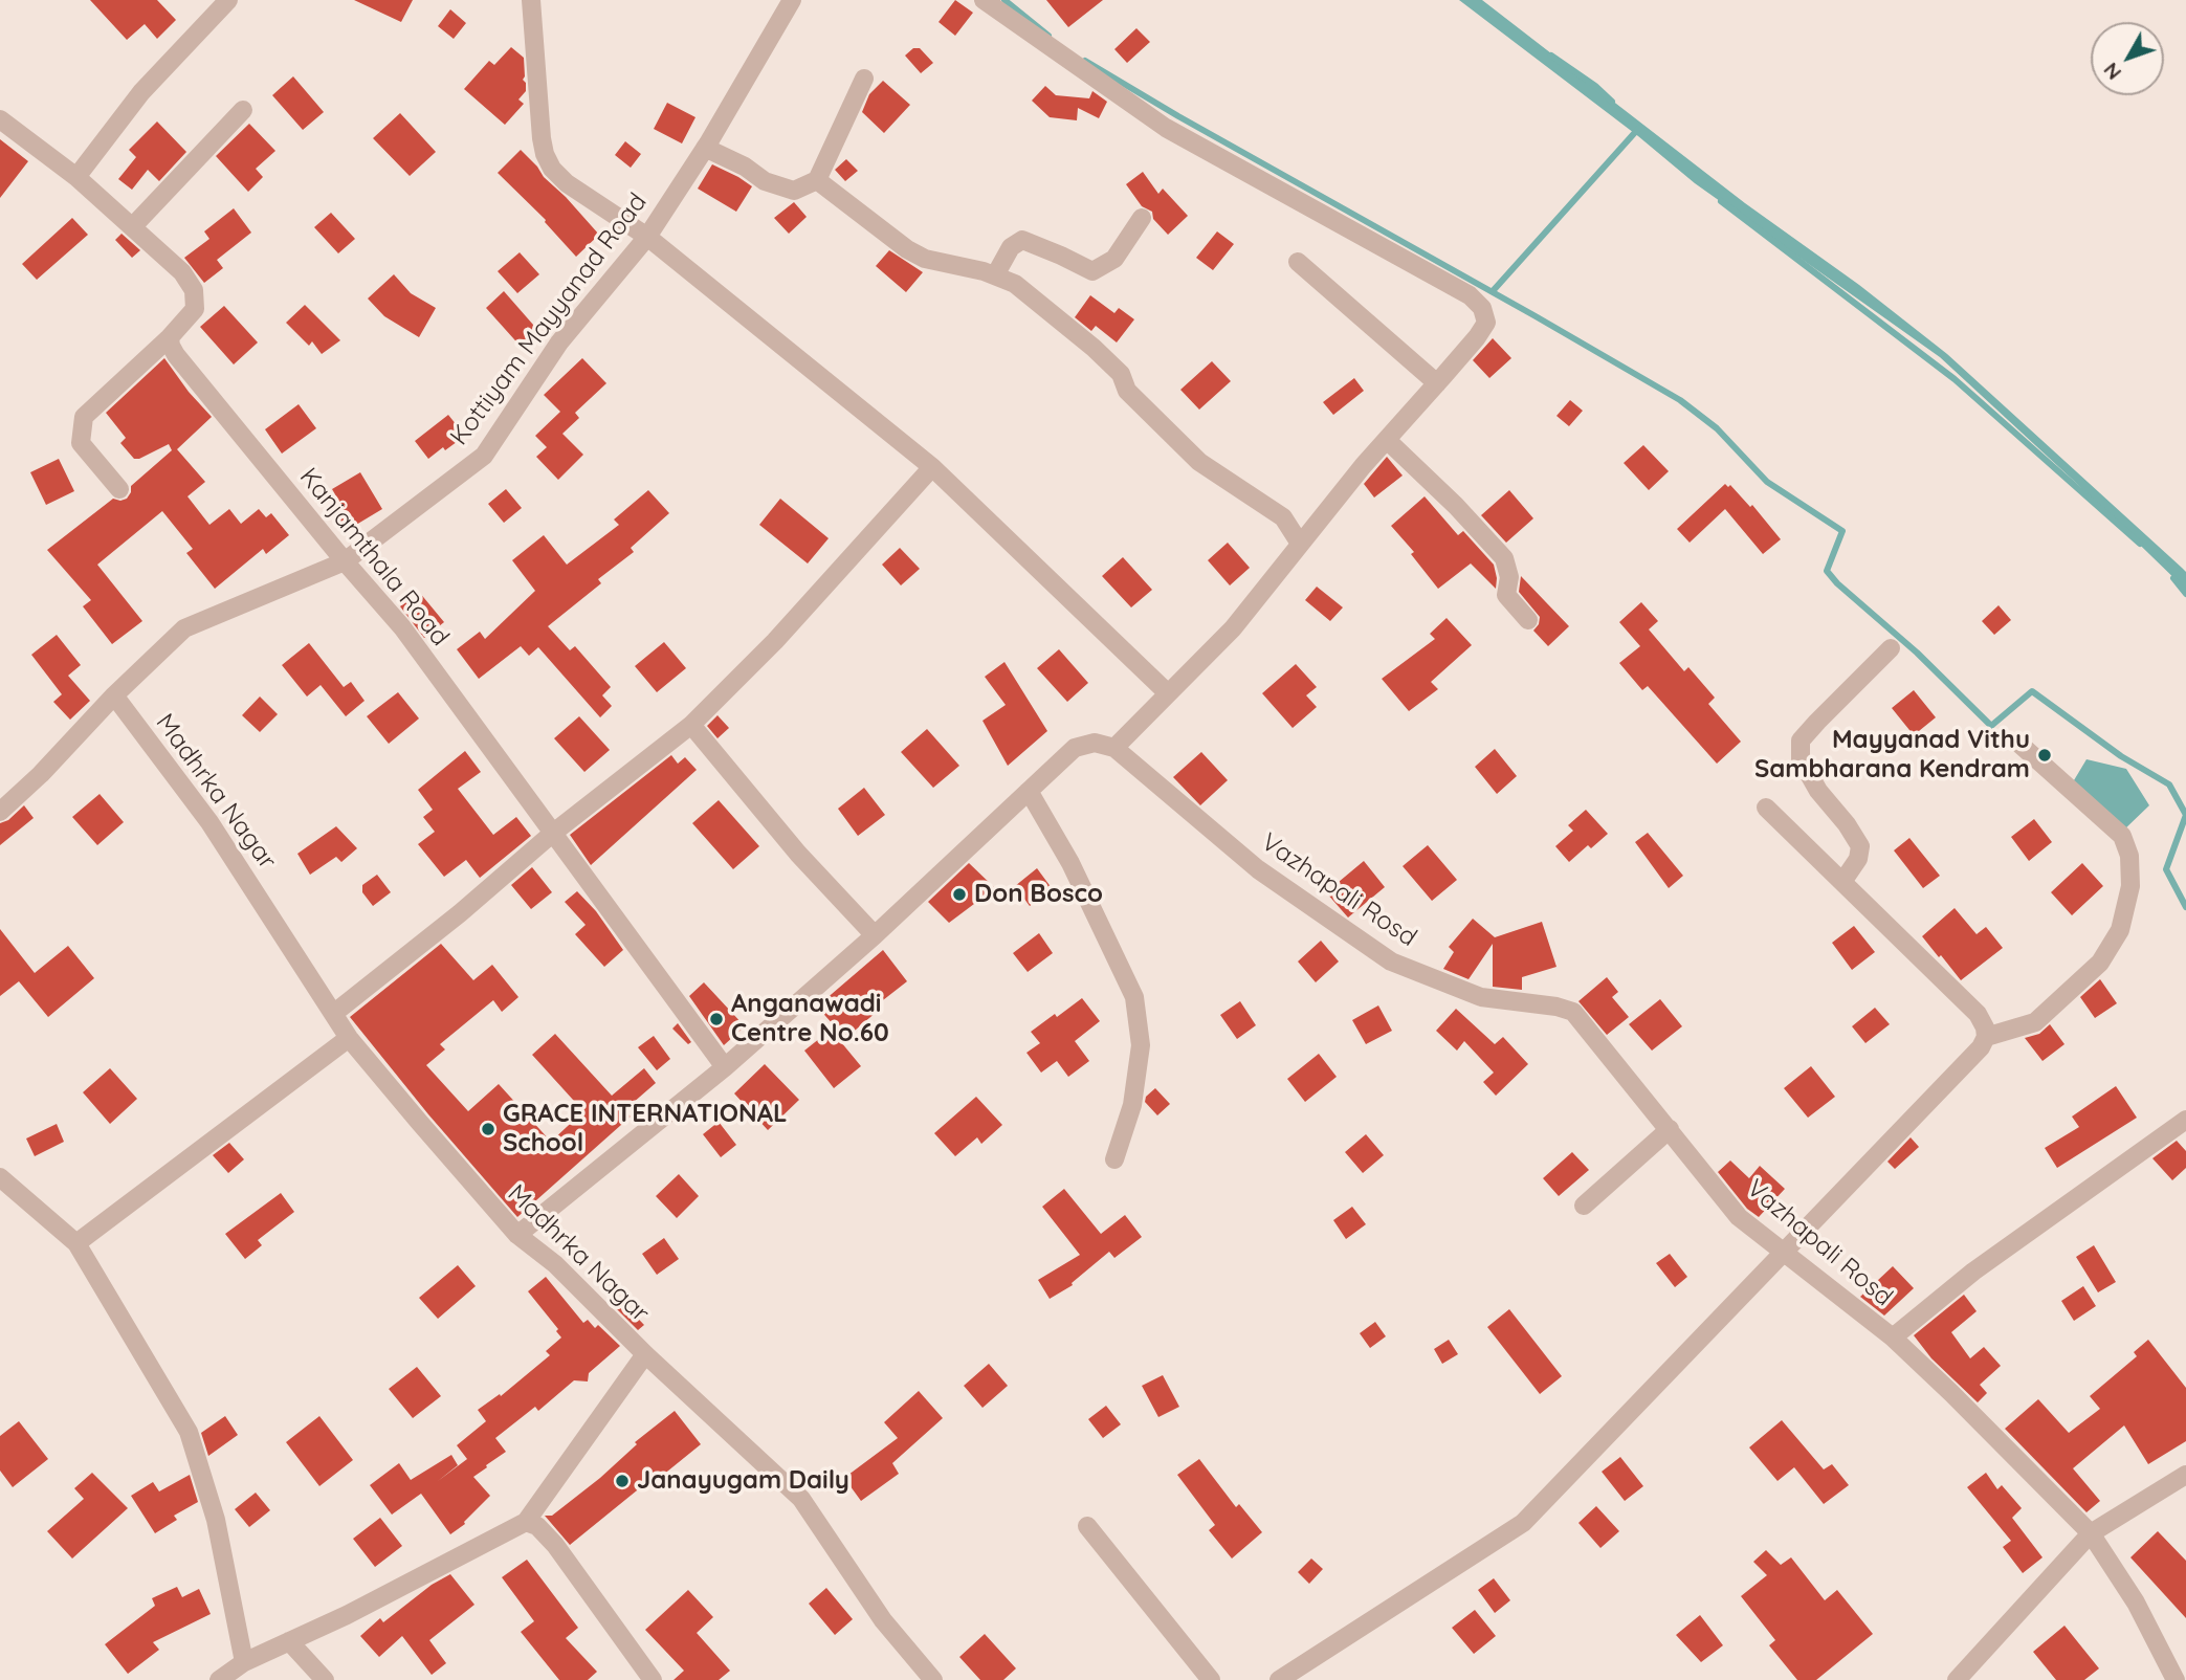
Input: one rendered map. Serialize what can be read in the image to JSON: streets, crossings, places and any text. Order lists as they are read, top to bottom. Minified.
{"streets":{"street":["Kottiyam Mayyanad Road","Kanjamthala Road","Madhrka Nagar","Vazhapali Rosd"]},"crossings":[["Kottiyam Mayyanad Road","Kanjamthala Road"],["Kottiyam Mayyanad Road","Madhrka Nagar"]],"places":["Mayyanad Vithu Sambharana Kendram","Don Bosco","Anganawadi Centre No.60","GRACE INTERNATIONAL School","Janayugam Daily"],"north":"bottom left"}
